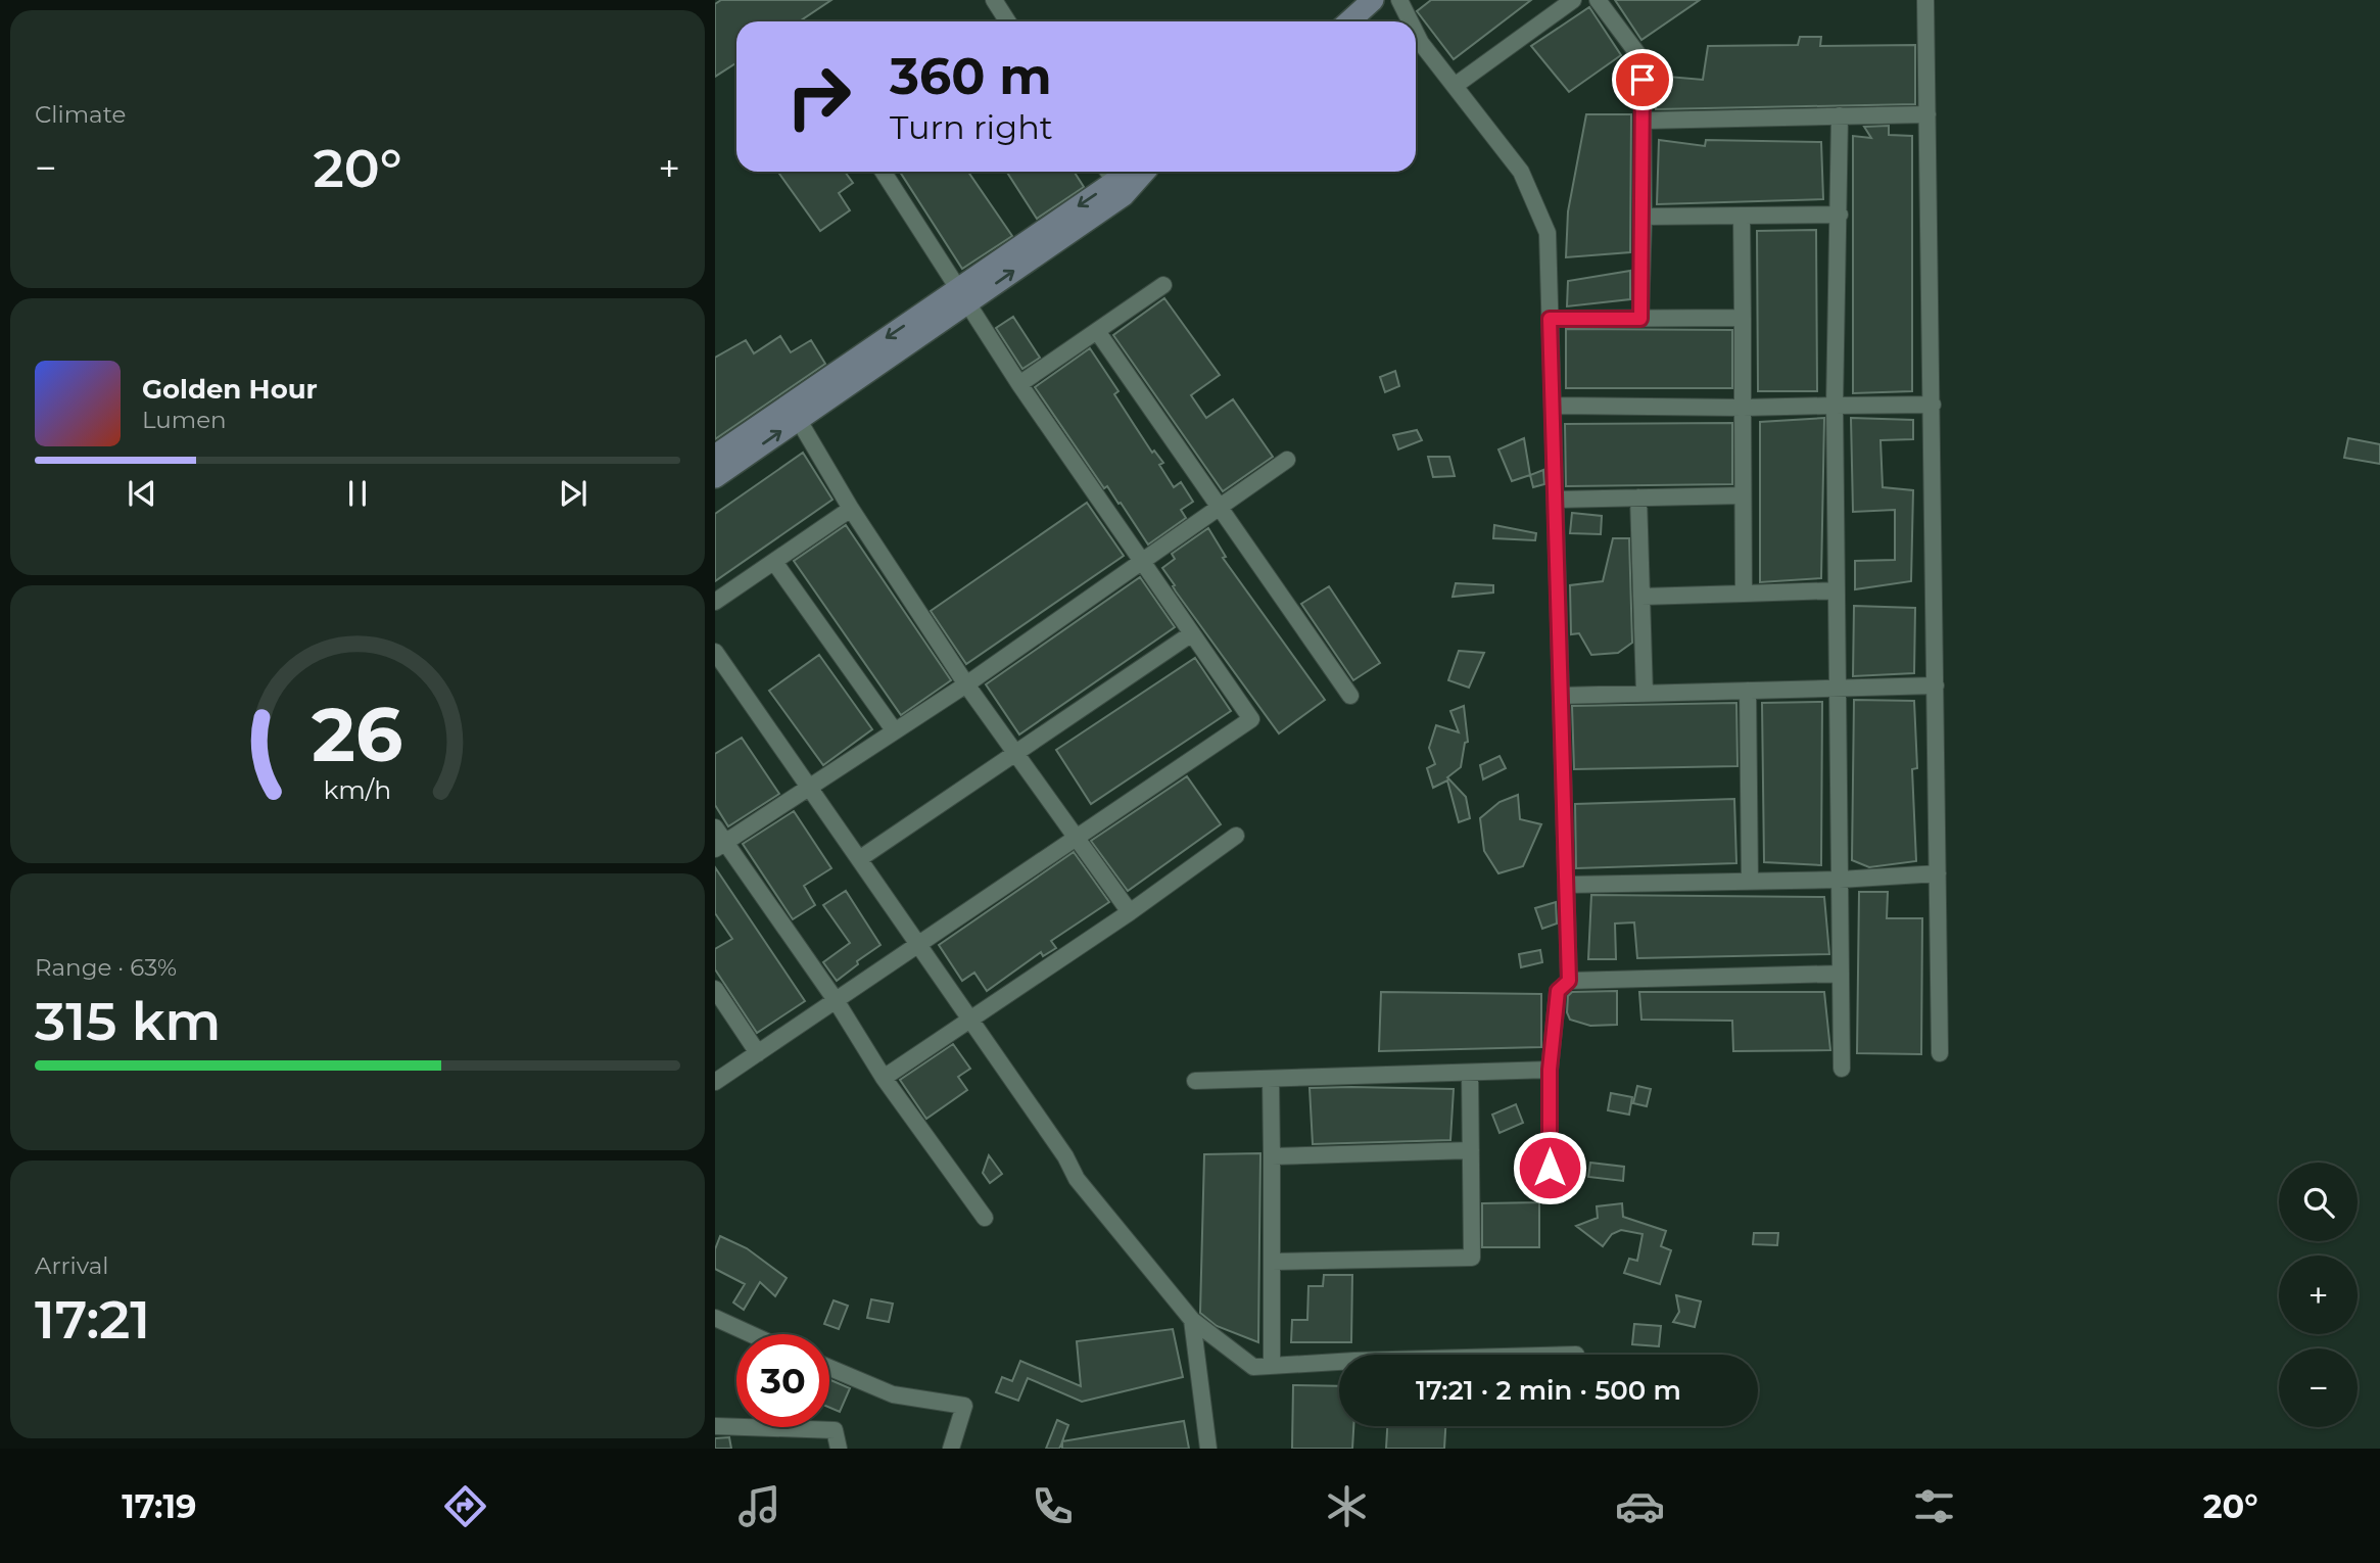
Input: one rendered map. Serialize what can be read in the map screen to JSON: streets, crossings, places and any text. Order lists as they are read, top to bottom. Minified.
{"page":{"tile":["Climate",["Range · 63%","315 km"],["Arrival","17:21"]],"turn":["360 m","Turn right"],"heat":["−","20°","+"],"song":["Golden Hour","Lumen"],"map_buttons":["+","−"],"limit":"30","trip":"17:21 · 2 min · 500 m","tabs":["17:19","20°"],"gauge":["26","km/h"]}}
